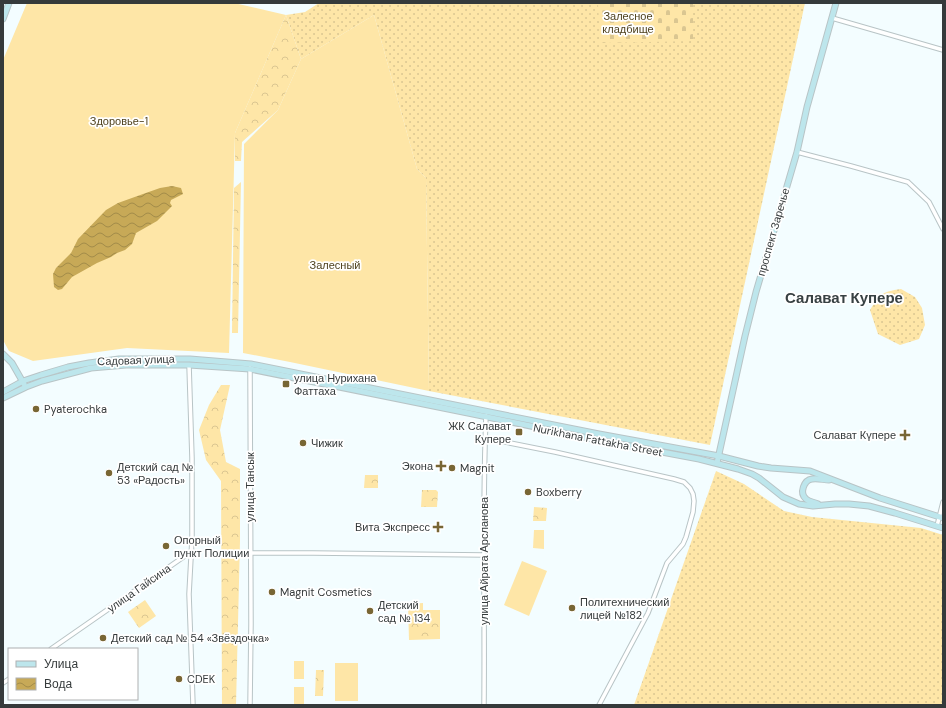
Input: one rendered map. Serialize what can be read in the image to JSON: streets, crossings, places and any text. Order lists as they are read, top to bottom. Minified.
{"streets":{"street":["проспект Заречье","Садовая улица","Nurikhana Fattakha Street","улица Тансык","улица Айрата Арсланова","улица Гайсина"]},"crossings":[["проспект Заречье","Nurikhana Fattakha Street"],["Садовая улица","Nurikhana Fattakha Street"],["Садовая улица","улица Тансык"],["Nurikhana Fattakha Street","улица Тансык"],["Nurikhana Fattakha Street","улица Айрата Арсланова"]],"districts":["Салават Купере"],"parks":["Залесное кладбище","Здоровье-1","Залесный"],"places":{"transit":["улица Нурихана Фаттаха","ЖК Салават Купере"],"other":["Pyaterochka","Чижик","Magnit","Детский сад № 53 «Радость»","Boxberry","Опорный пункт Полиции","Magnit Cosmetics","Политехнический лицей №182","Детский сад № 134","Детский сад № 54 «Звёздочка»","CDEK"],"health":["Салават Күпере","Экона","Вита Экспресс"]},"legend":["Улица","Вода"]}
